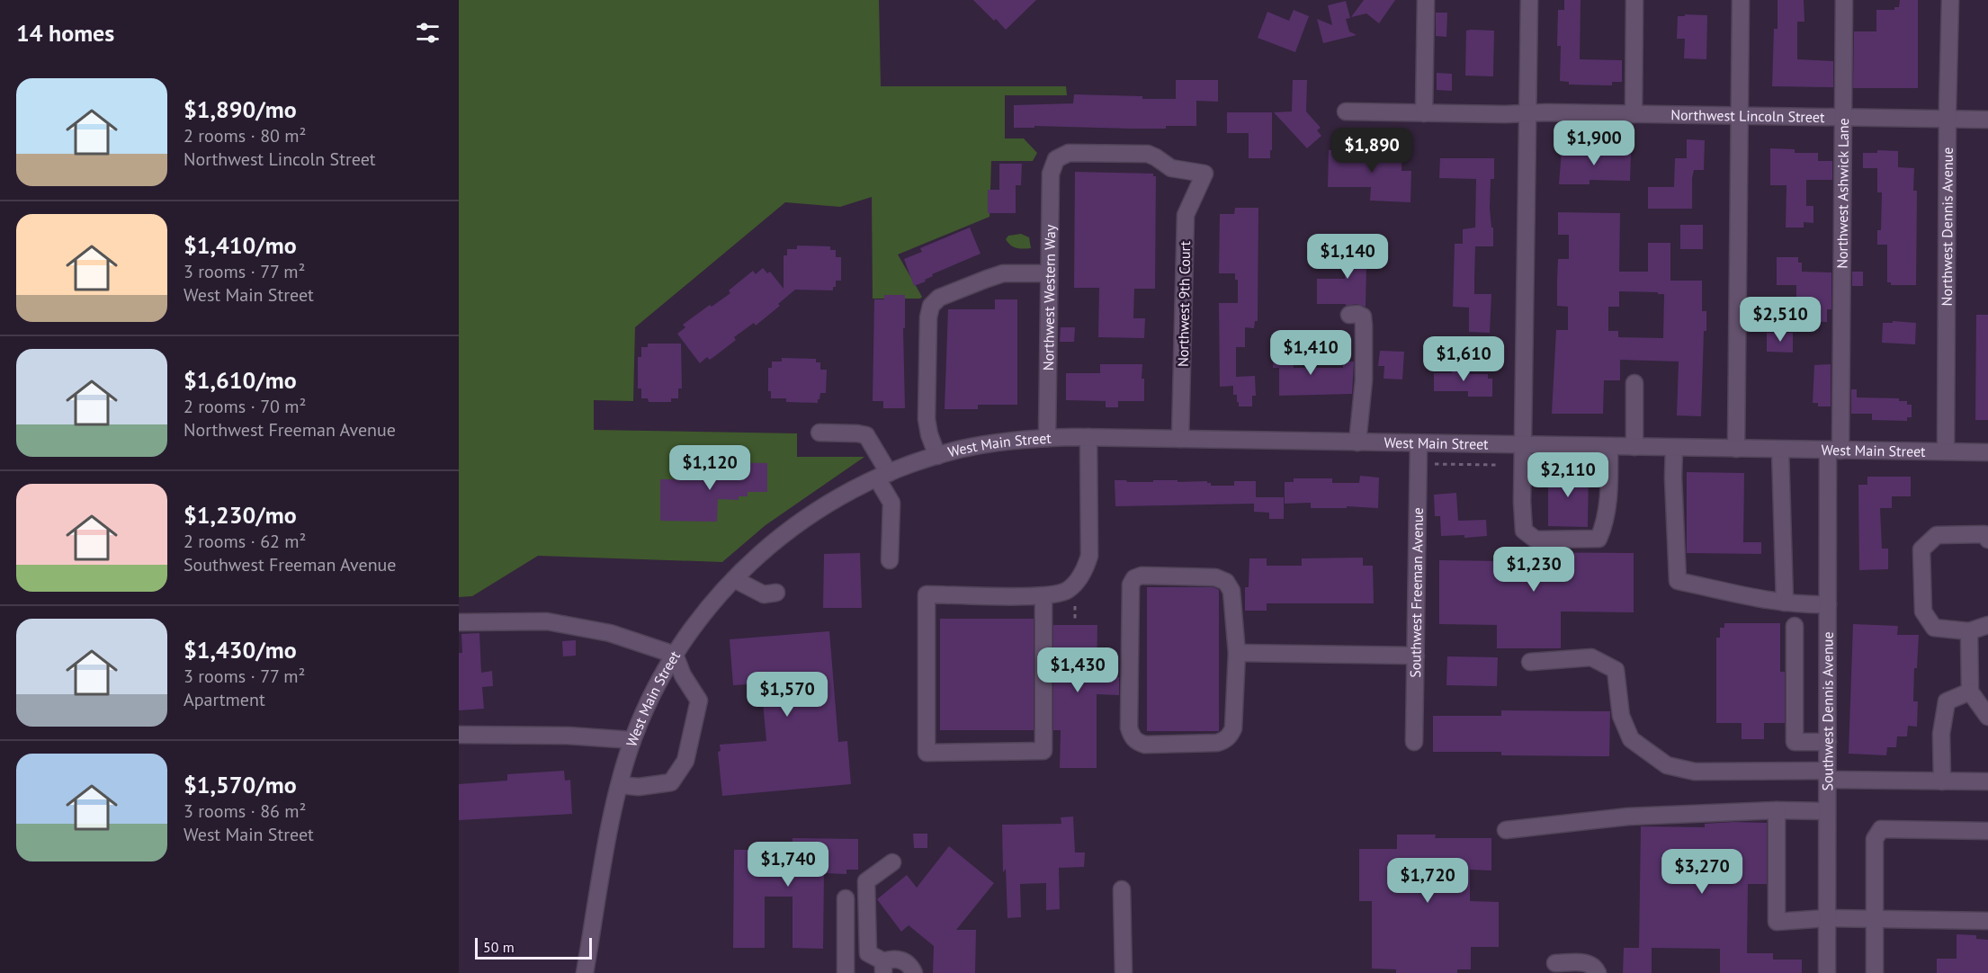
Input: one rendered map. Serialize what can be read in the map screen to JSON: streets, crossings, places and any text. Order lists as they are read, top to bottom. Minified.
{"streets":{"street":["Northwest Lincoln Street","Northwest Ashwick Lane","Northwest Dennis Avenue","Northwest Western Way","Northwest 9th Court","West Main Street","Southwest Freeman Avenue","Southwest Dennis Avenue"]},"crossings":[["Northwest Lincoln Street","Northwest Ashwick Lane"],["Northwest Lincoln Street","Northwest Dennis Avenue"],["Northwest Ashwick Lane","West Main Street"],["Northwest Ashwick Lane","Southwest Dennis Avenue"],["Northwest Dennis Avenue","West Main Street"],["Northwest Western Way","Northwest 9th Court"],["Northwest Western Way","West Main Street"],["Northwest 9th Court","West Main Street"],["West Main Street","Southwest Freeman Avenue"],["West Main Street","Southwest Dennis Avenue"]],"scale_bar":"50 m","page":{"heading":"14 homes","list":[{"name":"$1,890/mo","note":"2 rooms · 80 m² · Northwest Lincoln Street"},{"name":"$1,410/mo","note":"3 rooms · 77 m² · West Main Street"},{"name":"$1,610/mo","note":"2 rooms · 70 m² · Northwest Freeman Avenue"},{"name":"$1,230/mo","note":"2 rooms · 62 m² · Southwest Freeman Avenue"},{"name":"$1,430/mo","note":"3 rooms · 77 m² · Apartment"},{"name":"$1,570/mo","note":"3 rooms · 86 m² · West Main Street"}],"price":["$1,900","$1,890","$1,140","$2,510","$1,410","$1,610","$1,120","$2,110","$1,230","$1,430","$1,570","$1,740","$3,270","$1,720"],"scale":"50 m"}}
